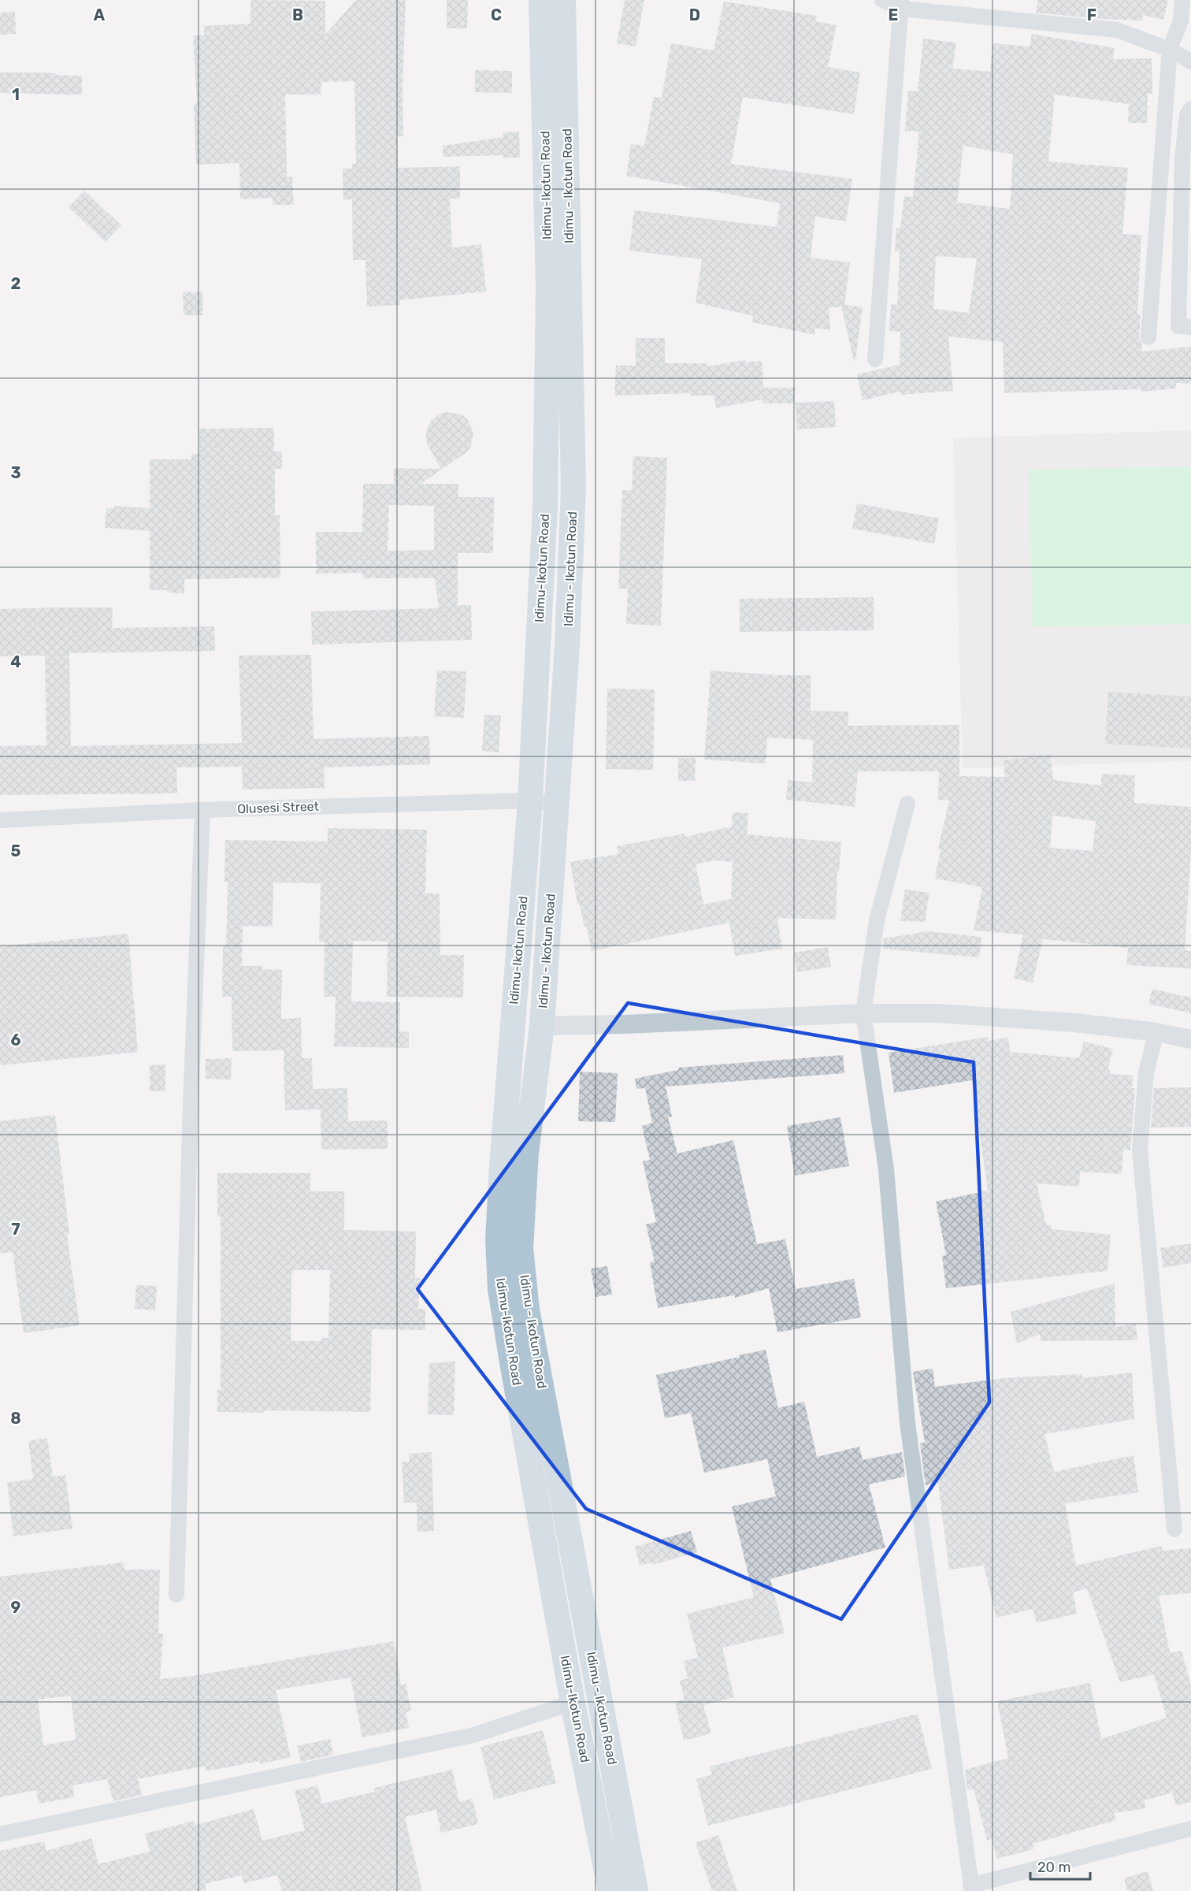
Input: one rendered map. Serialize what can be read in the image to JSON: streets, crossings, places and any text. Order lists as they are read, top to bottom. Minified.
{"streets":{"main road":["Idimu-Ikotun Road","Idimu - Ikotun Road"],"street":["Olusesi Street"]},"crossings":[["Idimu-Ikotun Road","Idimu - Ikotun Road"],["Idimu-Ikotun Road","Olusesi Street"],["Idimu - Ikotun Road","Olusesi Street"]],"scale_bar":"20 m","grid":{"columns":["A","B","C","D","E","F"],"rows":["1","2","3","4","5","6","7","8","9"]}}
